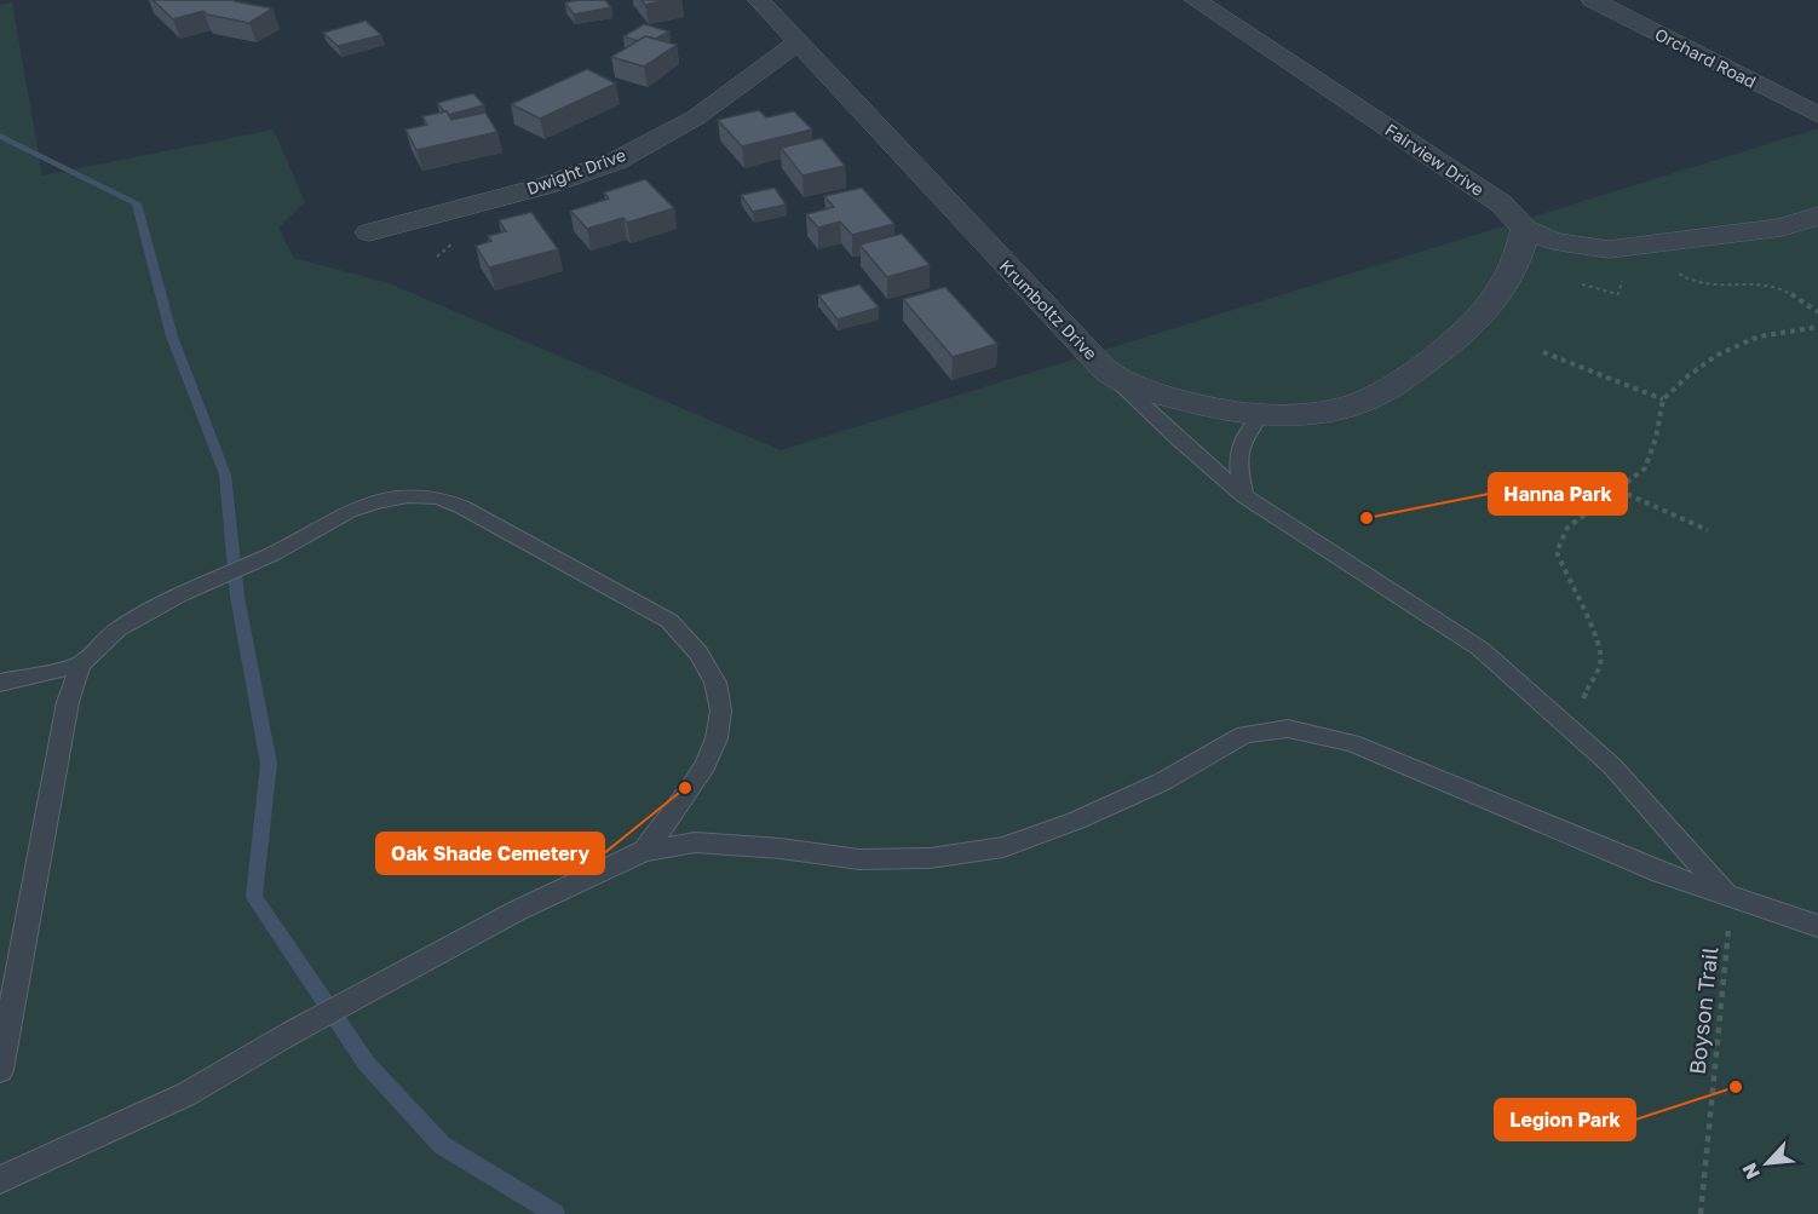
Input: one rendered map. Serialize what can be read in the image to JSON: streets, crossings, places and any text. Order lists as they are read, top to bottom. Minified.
{"streets":{"street":["Orchard Road","Fairview Drive","Dwight Drive","Krumboltz Drive"],"path":["Boyson Trail"]},"crossings":[["Fairview Drive","Krumboltz Drive"],["Dwight Drive","Krumboltz Drive"]],"places":["Hanna Park","Oak Shade Cemetery","Legion Park"],"north":"bottom left"}
